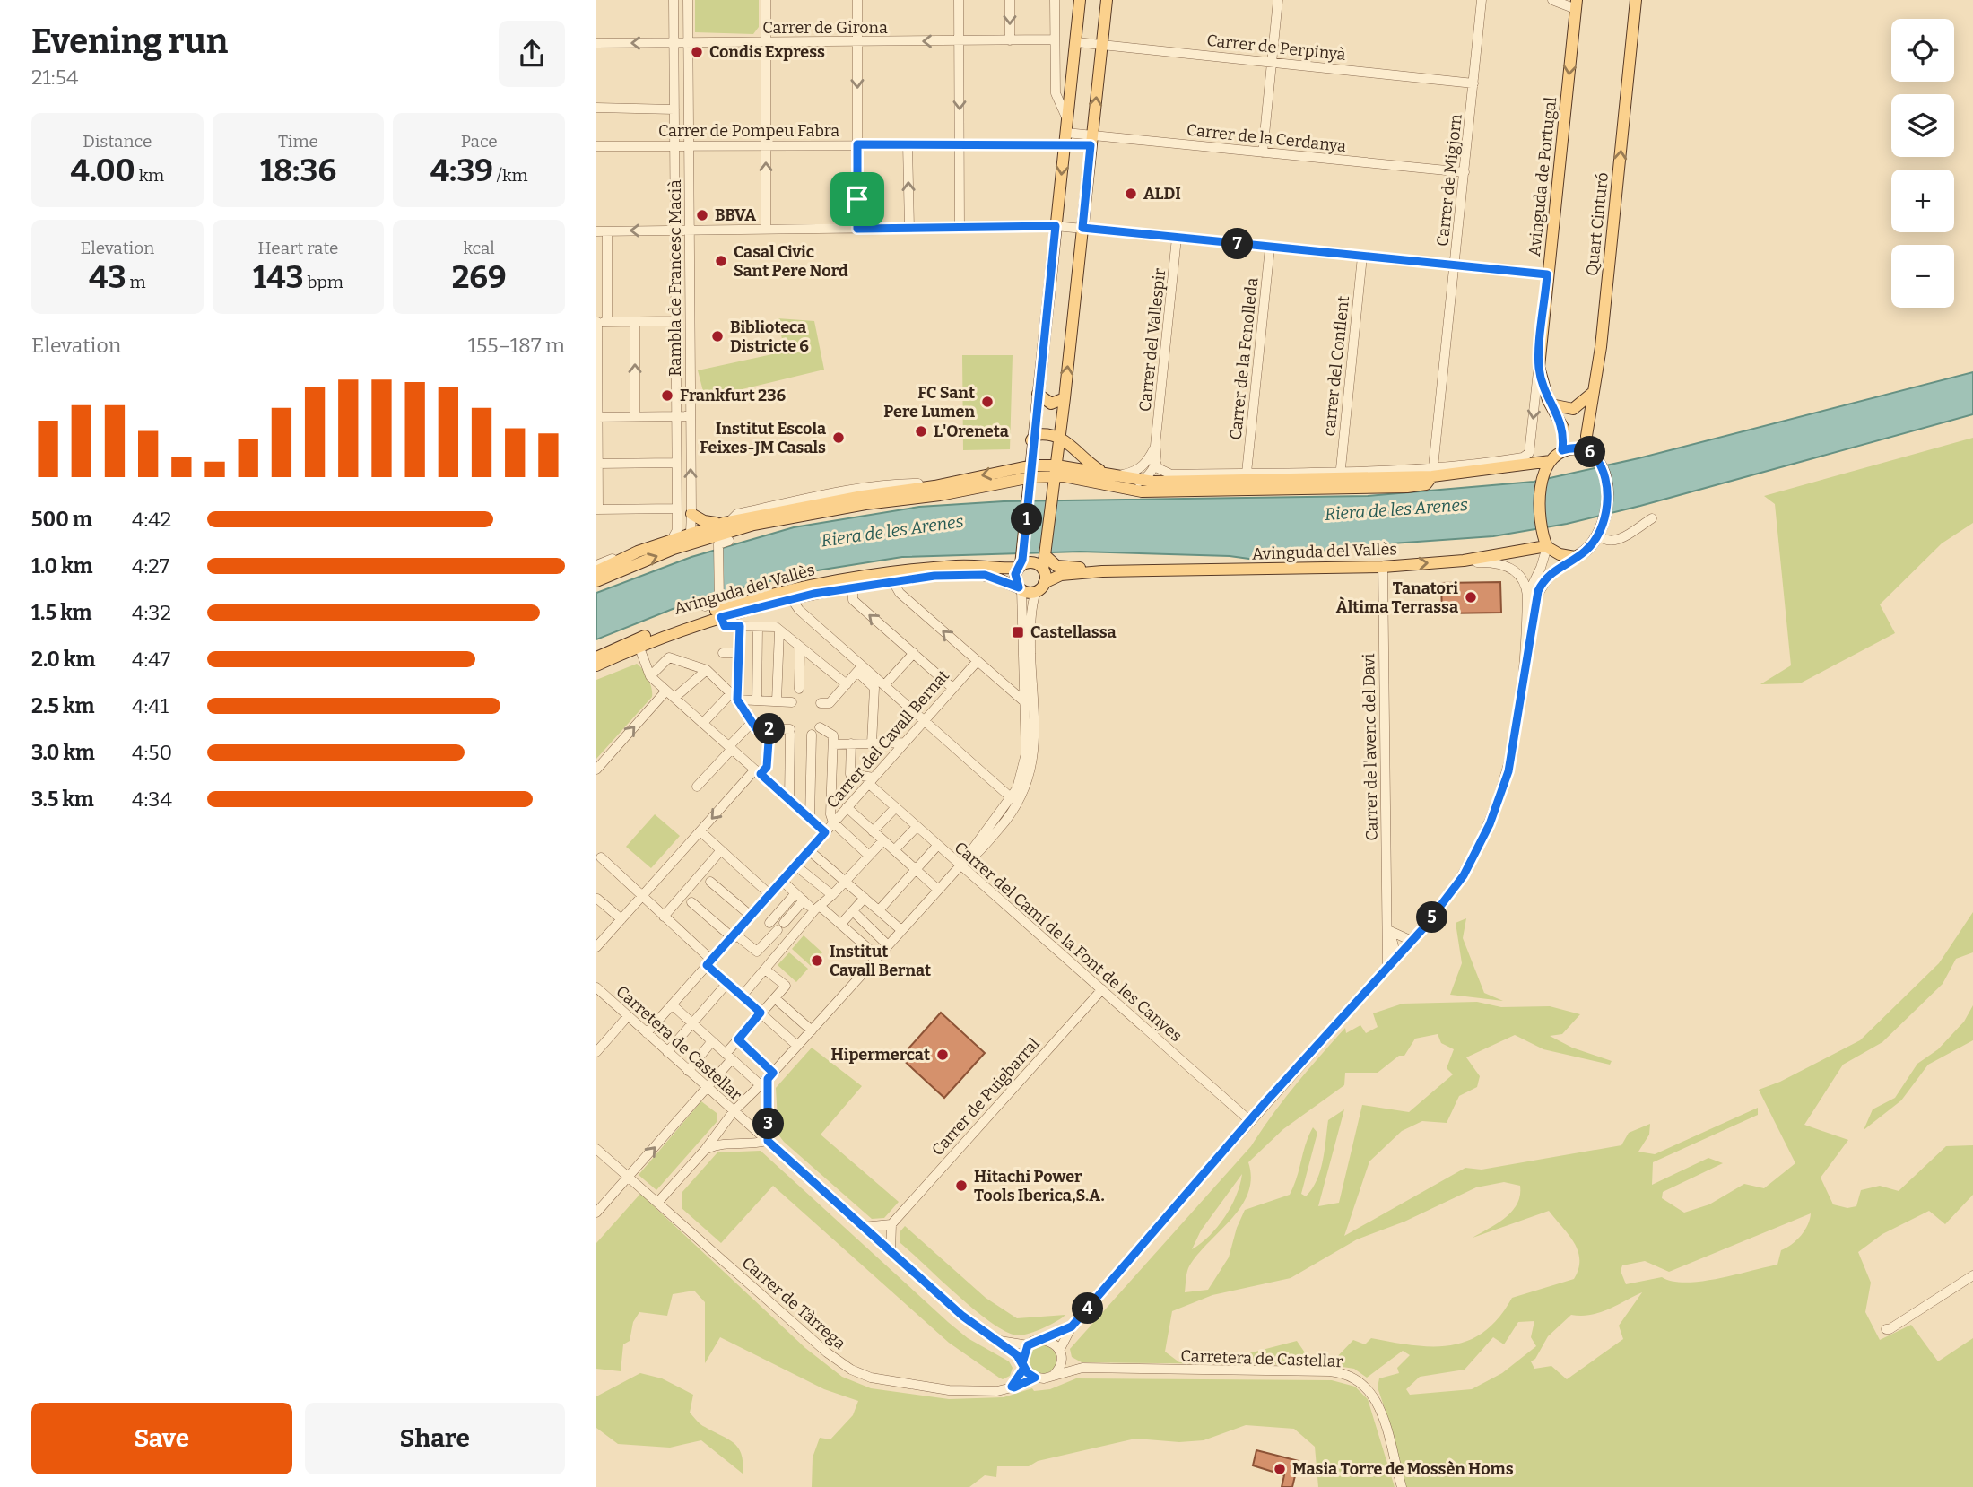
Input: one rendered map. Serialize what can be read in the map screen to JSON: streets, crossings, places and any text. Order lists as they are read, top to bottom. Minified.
{"streets":{"main road":["Avinguda de Portugal","Quart Cinturó","Avinguda del Vallès"],"street":["Carrer de Girona","Carrer de Perpinyà","Carrer de Pompeu Fabra","Carrer de la Cerdanya","Carrer de Migjorn","Rambla de Francesc Macià","Carrer del Vallespir","Carrer de la Fenolleda","carrer del Conflent","Carrer del Cavall Bernat","Carrer de l'avenc del Davi","Carrer del Camí de la Font de les Canyes","Carretera de Castellar","Carrer de Puigbarral","Carrer de Tàrrega"]},"crossings":[["Carrer de Girona","Rambla de Francesc Macià"],["Carrer de Perpinyà","Carrer de Migjorn"],["Carrer de Pompeu Fabra","Carrer de la Cerdanya"],["Carrer de Pompeu Fabra","Rambla de Francesc Macià"],["Carrer de la Cerdanya","Carrer de Migjorn"],["Avinguda de Portugal","Carrer de Migjorn"],["Quart Cinturó","Avinguda del Vallès"],["Avinguda del Vallès","Carrer de l'avenc del Davi"],["Carrer del Cavall Bernat","Carrer del Camí de la Font de les Canyes"],["Carrer del Cavall Bernat","Carretera de Castellar"],["Carrer del Camí de la Font de les Canyes","Carrer de Puigbarral"],["Carretera de Castellar","Carrer de Tàrrega"]],"one_way":["Avinguda de Portugal","Quart Cinturó"],"water":["Riera de les Arenes"],"places":{"other":["Condis Express","ALDI","BBVA","Casal Civic Sant Pere Nord","Biblioteca Districte 6","Frankfurt 236","FC Sant Pere Lumen","L'Oreneta","Institut Escola Feixes-JM Casals","Tanatori Àltima Terrassa","Institut Cavall Bernat","Hipermercat","Hitachi Power Tools Iberica,S.A.","Masia Torre de Mossèn Homs"],"transit":["Castellassa"]},"page":{"heading":["Evening run","21:54"],"map_buttons":["+","−"],"stats":[["Distance","4.00 km"],["Time","18:36"],["Pace","4:39 /km"],["Elevation","43 m"],["Heart rate","143 bpm"],["kcal","269"]],"pins":["7","6","1","2","5","3","4"],"chart":["Elevation","155–187 m"],"list":[{"name":"500 m","note":"4:42"},{"name":"1.0 km","note":"4:27"},{"name":"1.5 km","note":"4:32"},{"name":"2.0 km","note":"4:47"},{"name":"2.5 km","note":"4:41"},{"name":"3.0 km","note":"4:50"},{"name":"3.5 km","note":"4:34"}],"buttons":["Save","Share"]}}
